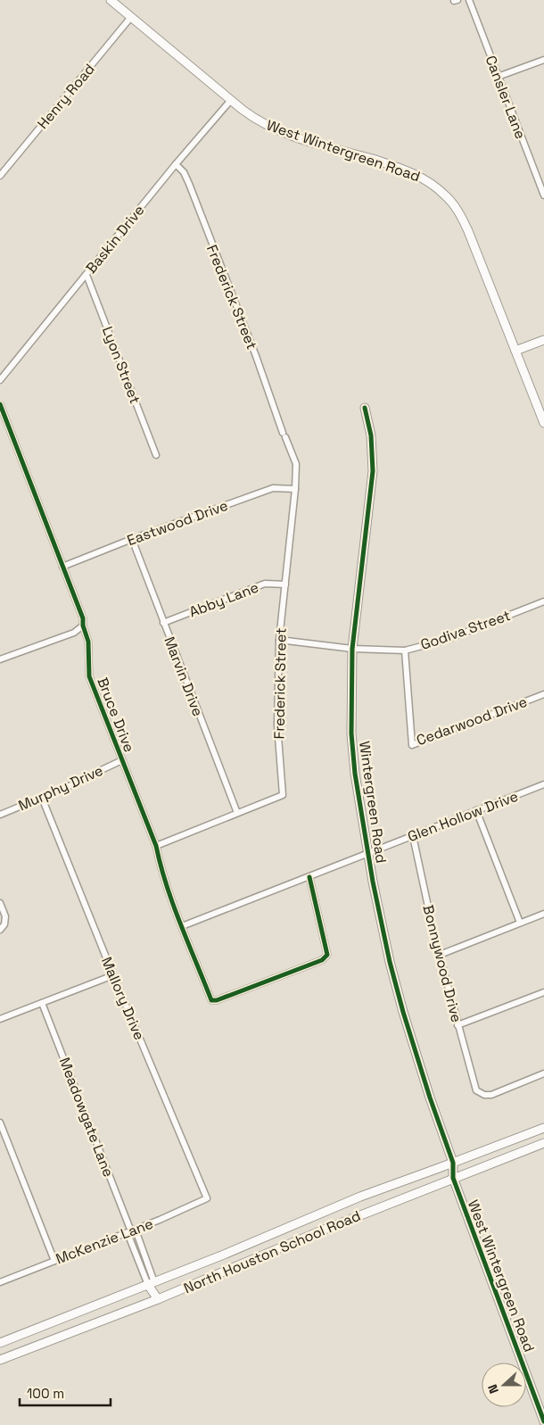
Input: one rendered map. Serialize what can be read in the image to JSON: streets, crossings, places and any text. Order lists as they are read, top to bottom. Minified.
{"streets":{"main road":["West Wintergreen Road","Wintergreen Road","North Houston School Road"],"street":["Henry Road","Cansler Lane","Baskin Drive","Frederick Street","Lyon Street","Eastwood Drive","Abby Lane","Godiva Street","Marvin Drive","Bruce Drive","Cedarwood Drive","Murphy Drive","Glen Hollow Drive","Bonnywood Drive","Mallory Drive","Meadowgate Lane","McKenzie Lane"]},"crossings":[["Henry Road","West Wintergreen Road"],["West Wintergreen Road","Baskin Drive"],["West Wintergreen Road","Wintergreen Road"],["West Wintergreen Road","North Houston School Road"],["Baskin Drive","Frederick Street"],["Baskin Drive","Lyon Street"],["Frederick Street","Eastwood Drive"],["Frederick Street","Abby Lane"],["Frederick Street","Godiva Street"],["Frederick Street","Marvin Drive"],["Frederick Street","Bruce Drive"],["Eastwood Drive","Marvin Drive"],["Eastwood Drive","Bruce Drive"],["Abby Lane","Marvin Drive"],["Godiva Street","Cedarwood Drive"],["Godiva Street","Wintergreen Road"],["Bruce Drive","Murphy Drive"],["Bruce Drive","Glen Hollow Drive"],["Murphy Drive","Mallory Drive"],["Wintergreen Road","Glen Hollow Drive"],["Wintergreen Road","North Houston School Road"],["Glen Hollow Drive","Bonnywood Drive"],["Mallory Drive","McKenzie Lane"],["Meadowgate Lane","McKenzie Lane"],["Meadowgate Lane","North Houston School Road"]],"scale_bar":"100 m","north":"left"}
